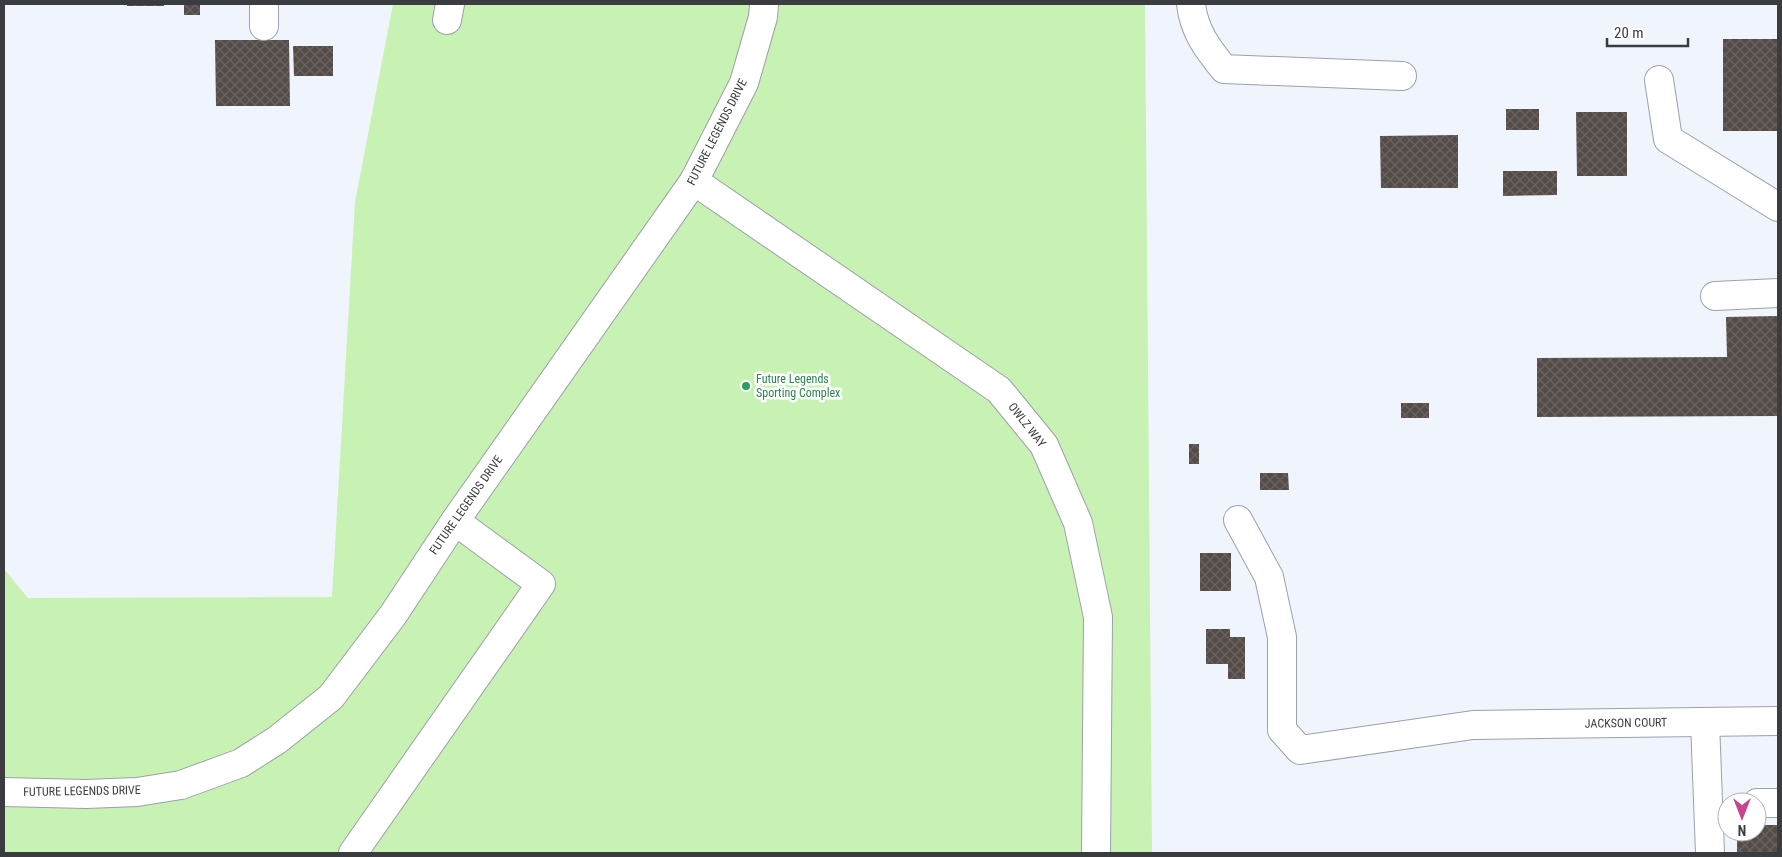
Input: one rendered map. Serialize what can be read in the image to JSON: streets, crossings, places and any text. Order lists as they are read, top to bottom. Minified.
{"streets":{"street":["FUTURE LEGENDS DRIVE","OWLZ WAY","JACKSON COURT"]},"crossings":[["FUTURE LEGENDS DRIVE","OWLZ WAY"]],"places":["Future Legends Sporting Complex"],"scale_bar":"20 m","north":"bottom"}
